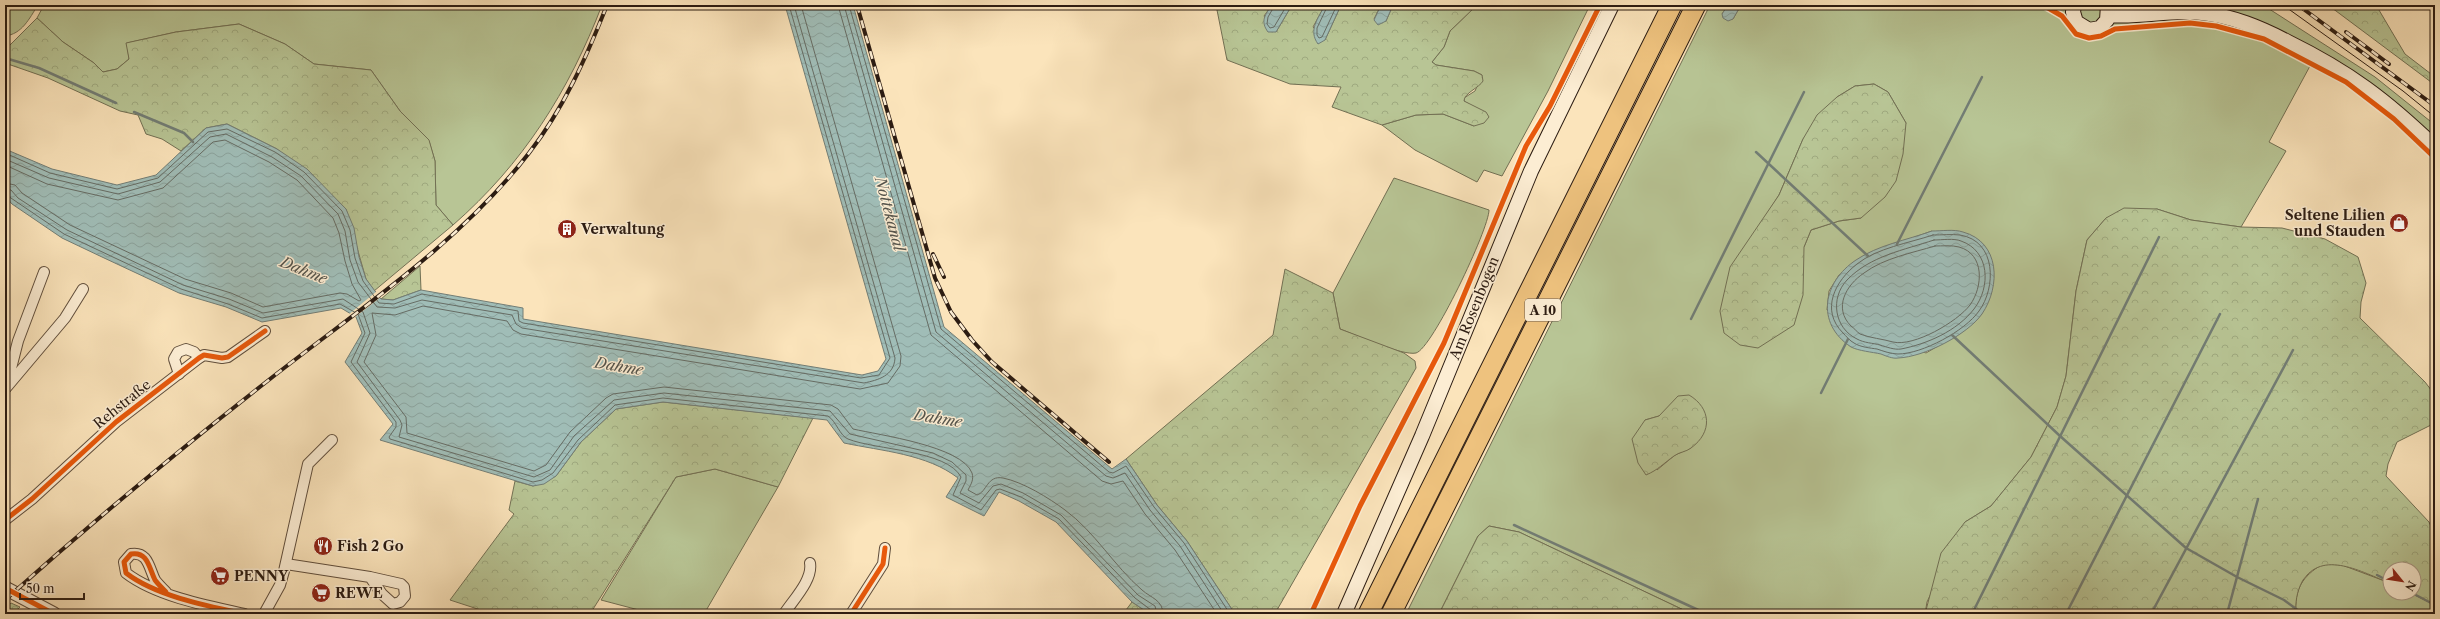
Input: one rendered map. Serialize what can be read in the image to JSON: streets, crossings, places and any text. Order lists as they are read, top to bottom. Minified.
{"streets":{"highway":["A 10"],"main road":["Am Rosenbogen"],"street":["Rehstraße"]},"water":["Nottekanal","Dahme"],"places":{"shop":["Seltene Lilien und Stauden"],"building":["Verwaltung"],"restaurant":["Fish 2 Go"],"supermarket":["PENNY","REWE"]},"scale_bar":"50 m","north":"bottom right"}
